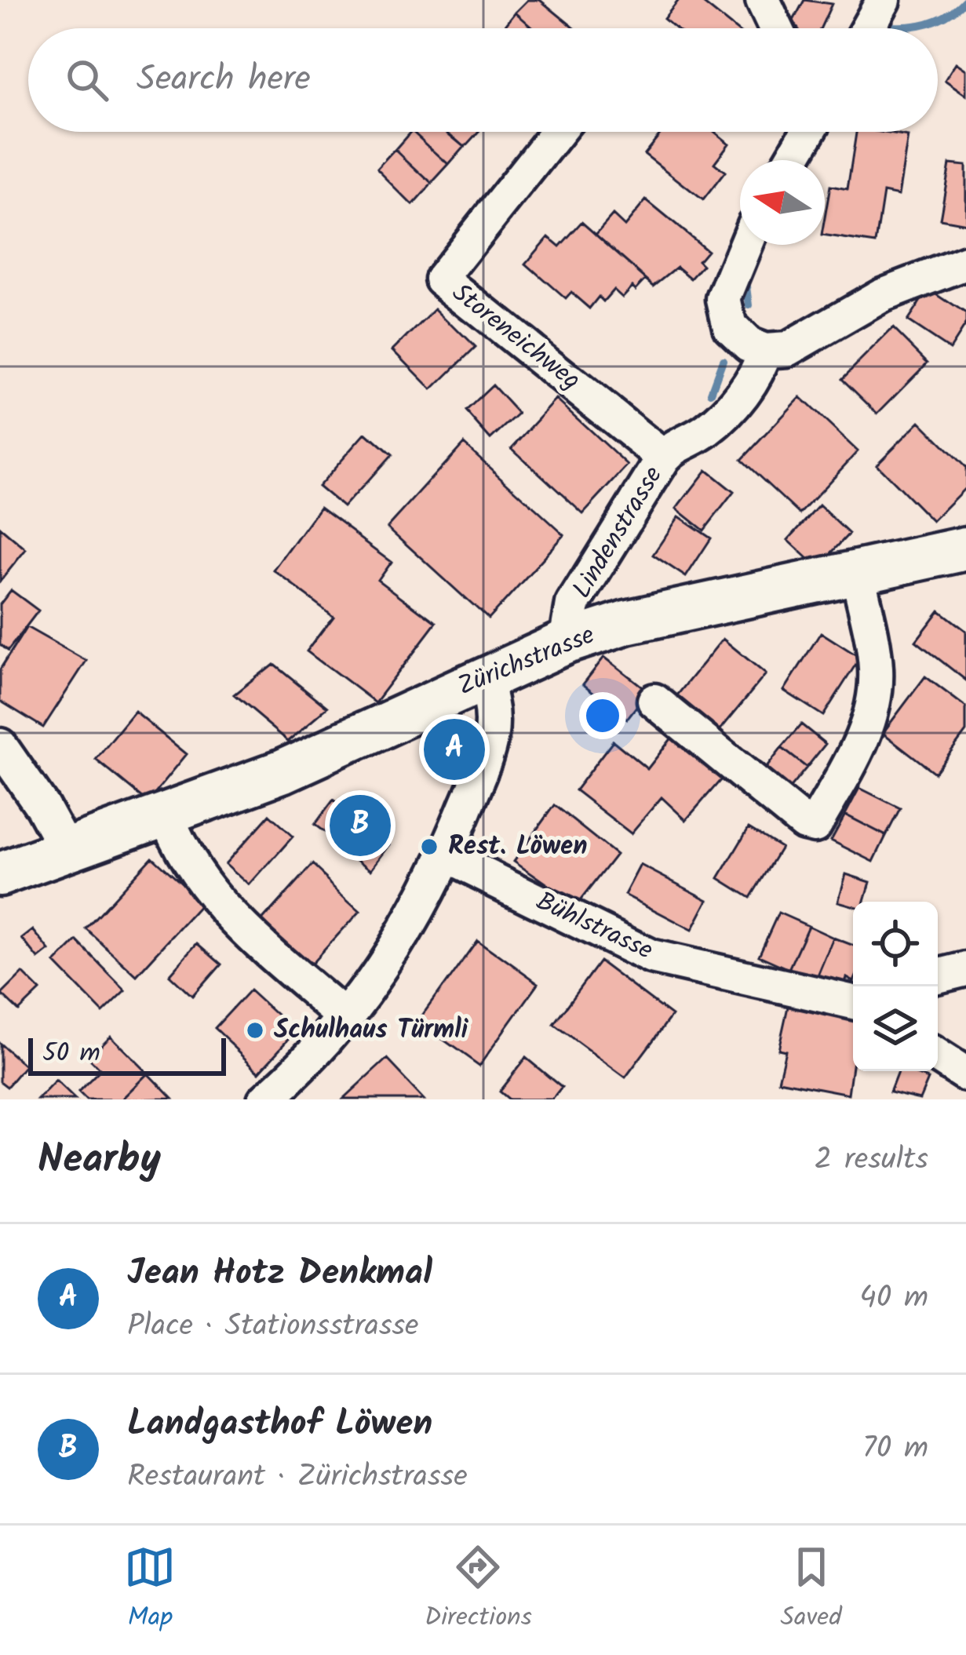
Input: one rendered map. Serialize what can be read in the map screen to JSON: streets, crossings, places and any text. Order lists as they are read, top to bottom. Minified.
{"streets":{"main road":["Zürichstrasse"],"street":["Storeneichweg","Lindenstrasse","Bühlstrasse"]},"crossings":[["Storeneichweg","Lindenstrasse"],["Lindenstrasse","Zürichstrasse"]],"places":["Rest. Löwen","Schulhaus Türmli"],"scale_bar":"50 m","north":"left","page":{"search":"Search here","pins":["A","B"],"scale":"50 m","heading":["Nearby","2 results"],"list":[{"mark":"A","name":"Jean Hotz Denkmal","note":"Place · Stationsstrasse","value":"40 m"},{"mark":"B","name":"Landgasthof Löwen","note":"Restaurant · Zürichstrasse","value":"70 m"}],"nav":["Map","Directions","Saved"]}}
